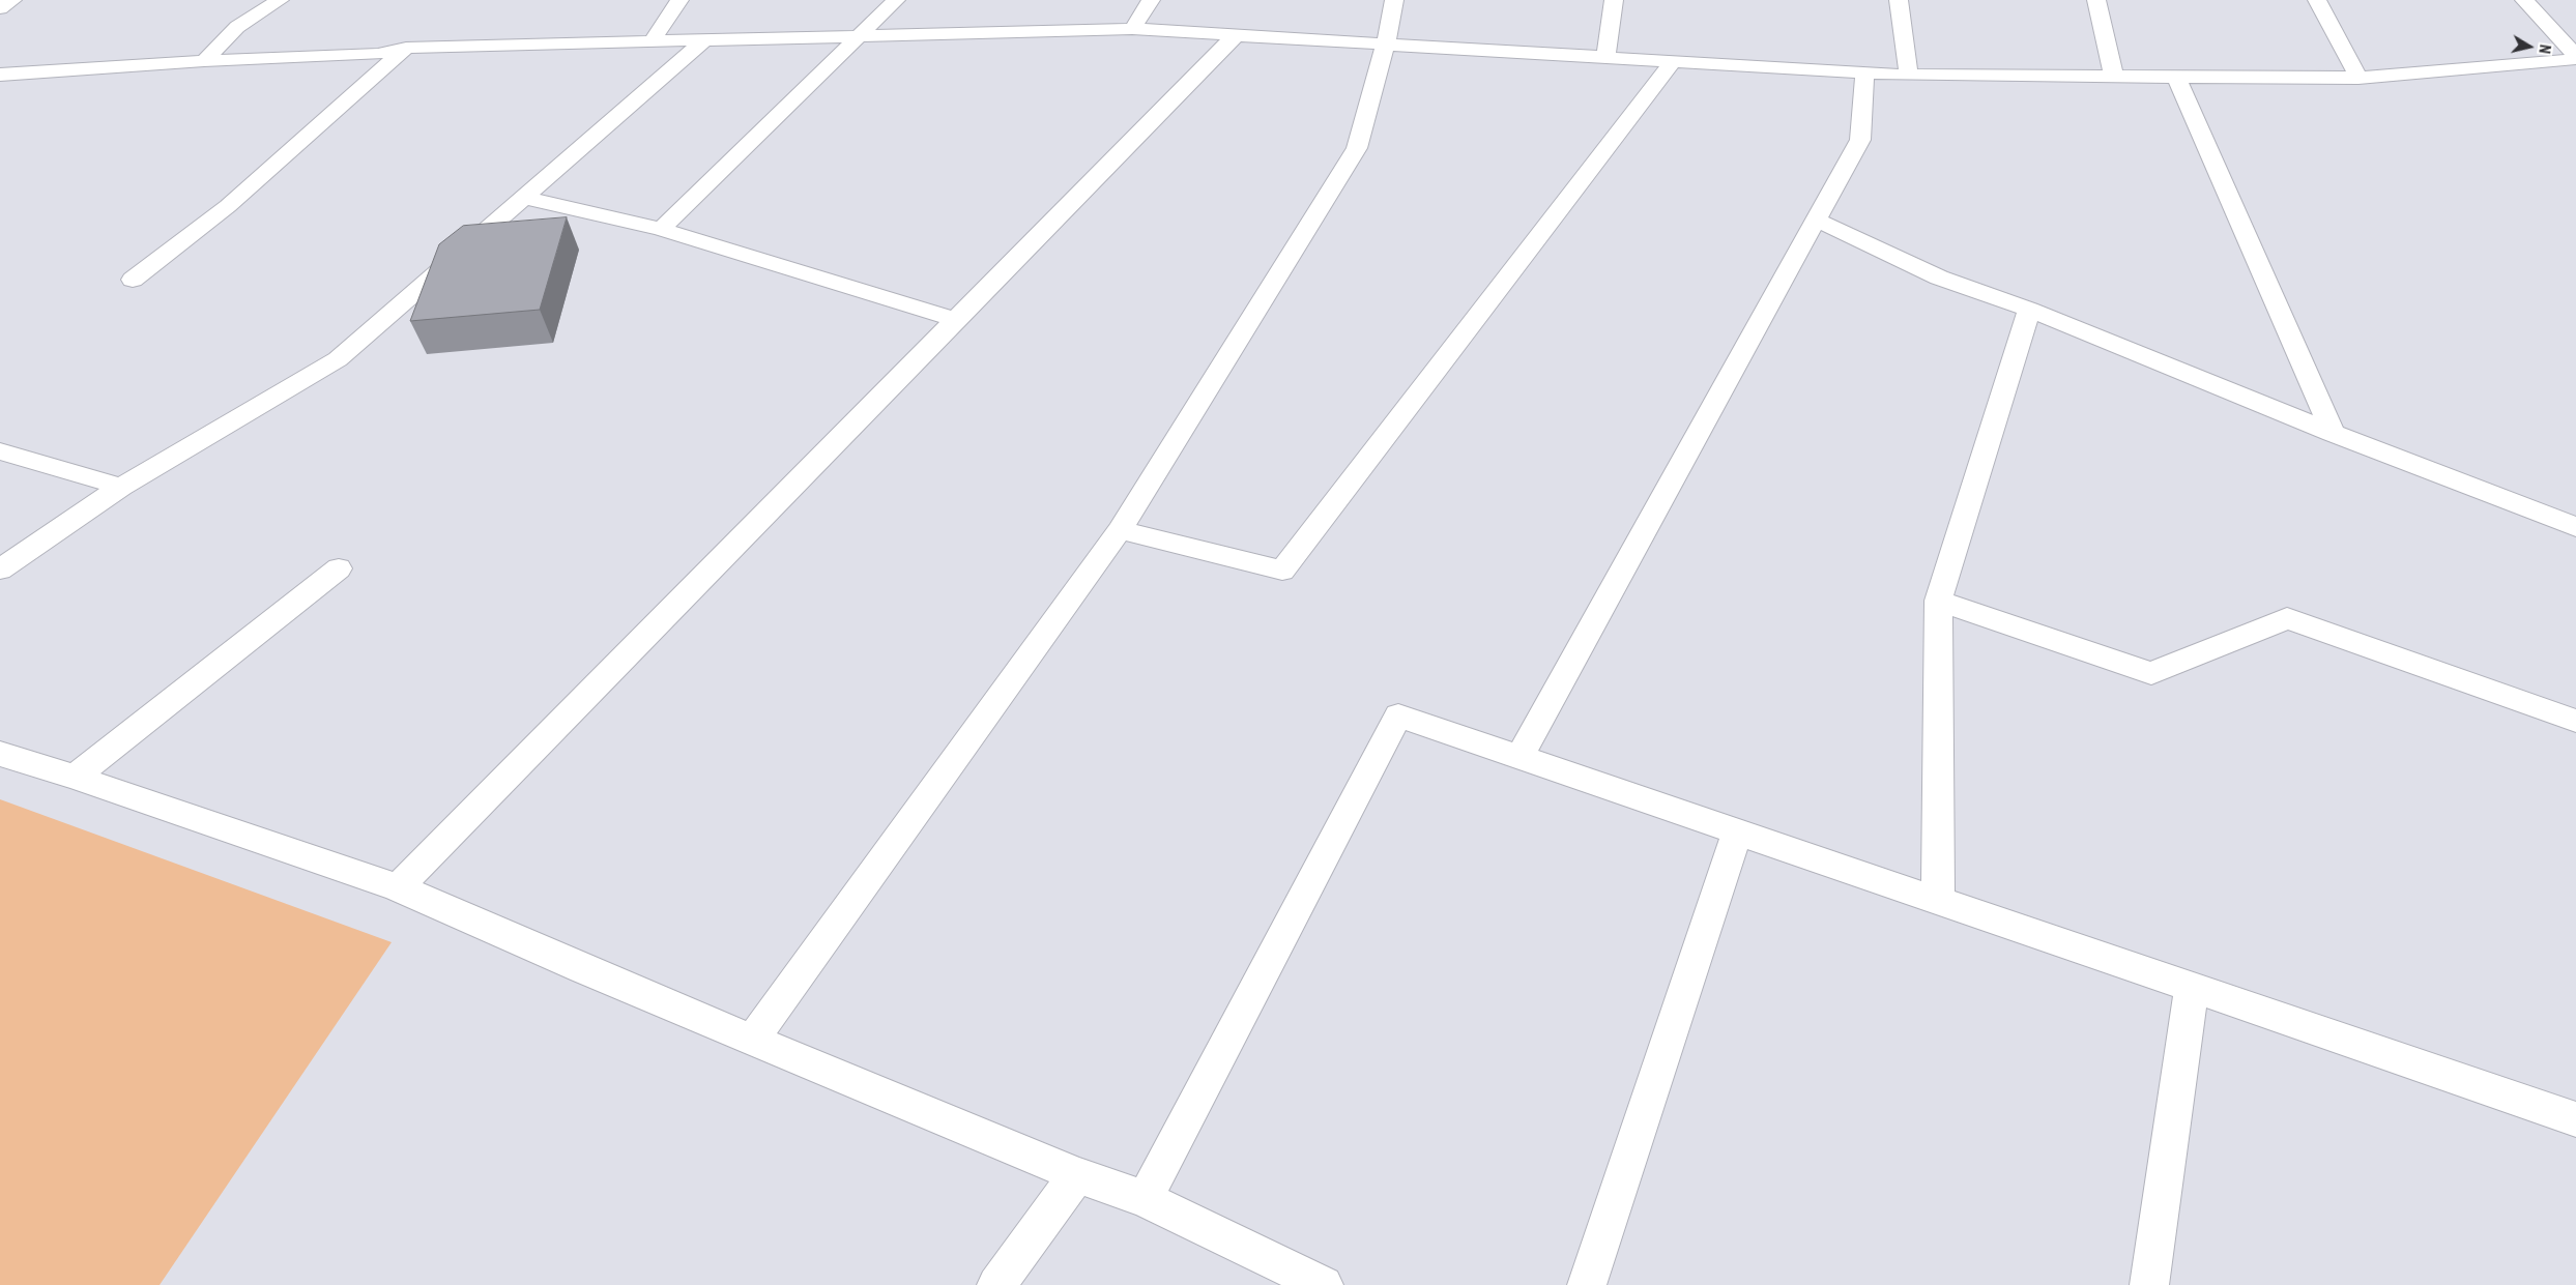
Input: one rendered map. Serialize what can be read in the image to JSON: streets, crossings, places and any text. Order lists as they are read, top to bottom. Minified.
{"north":"right"}
